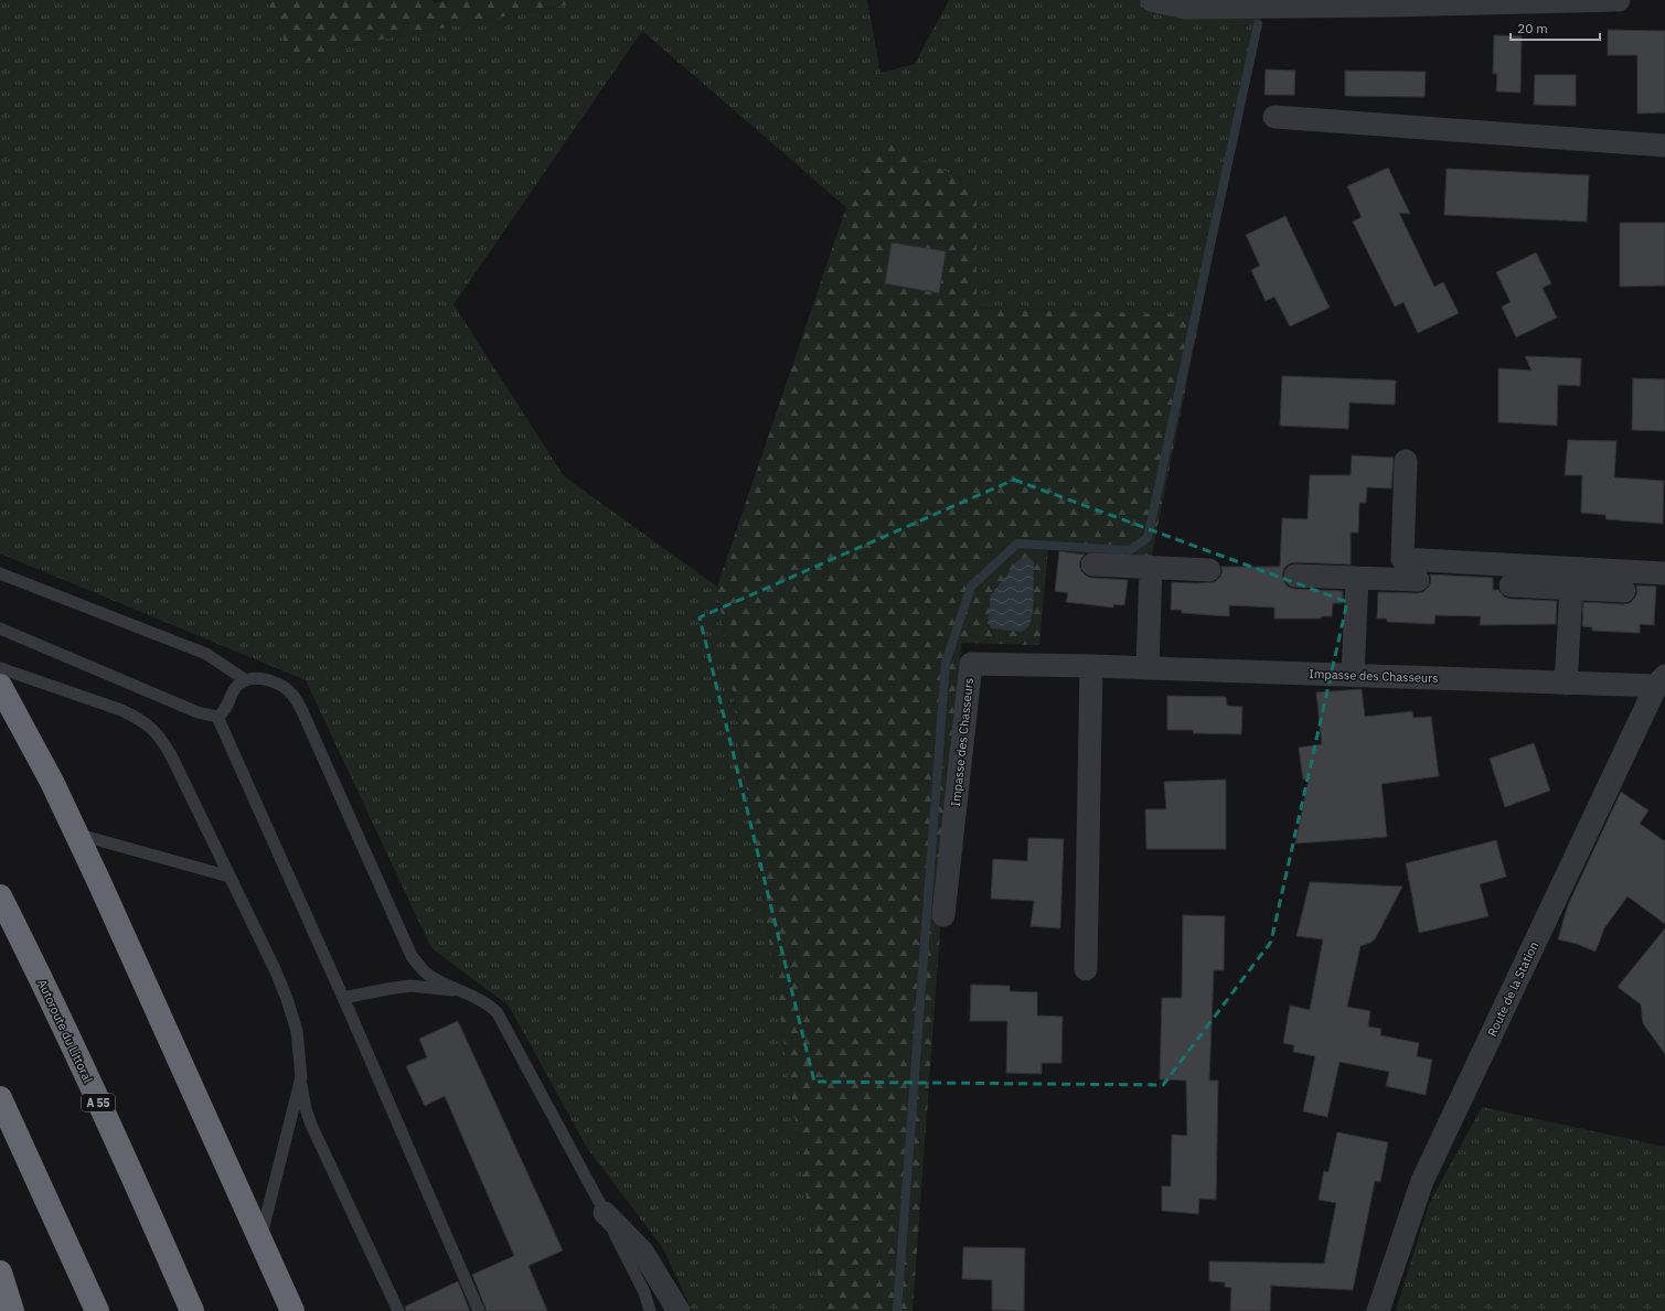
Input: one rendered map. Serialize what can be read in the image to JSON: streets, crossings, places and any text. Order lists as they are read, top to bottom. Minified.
{"streets":{"highway":["Autoroute du Littoral","A 55"],"street":["Impasse des Chasseurs","Route de la Station"]},"crossings":[["Impasse des Chasseurs","Route de la Station"]],"scale_bar":"20 m"}
